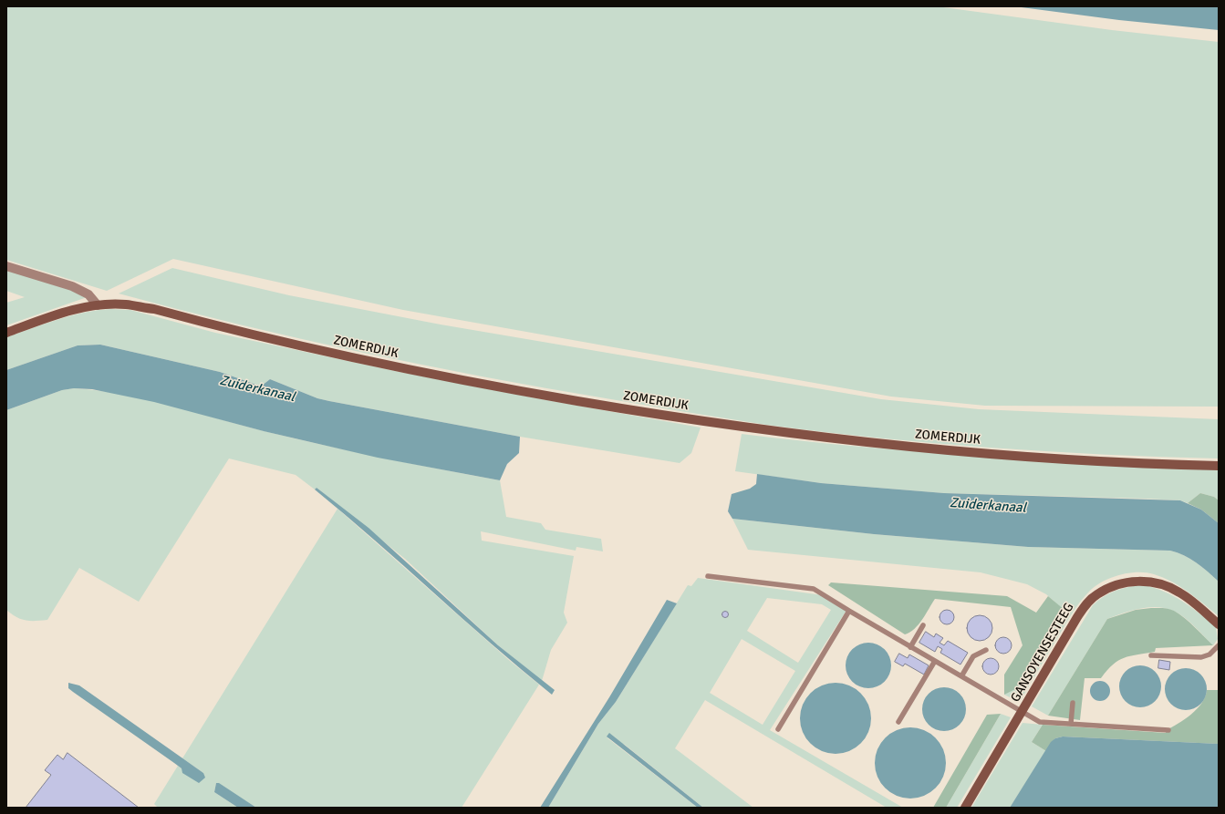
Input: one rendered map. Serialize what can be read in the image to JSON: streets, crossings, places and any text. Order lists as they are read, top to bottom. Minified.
{"streets":{"street":["ZOMERDIJK","GANSOYENSESTEEG"]},"water":["Zuiderkanaal"]}
